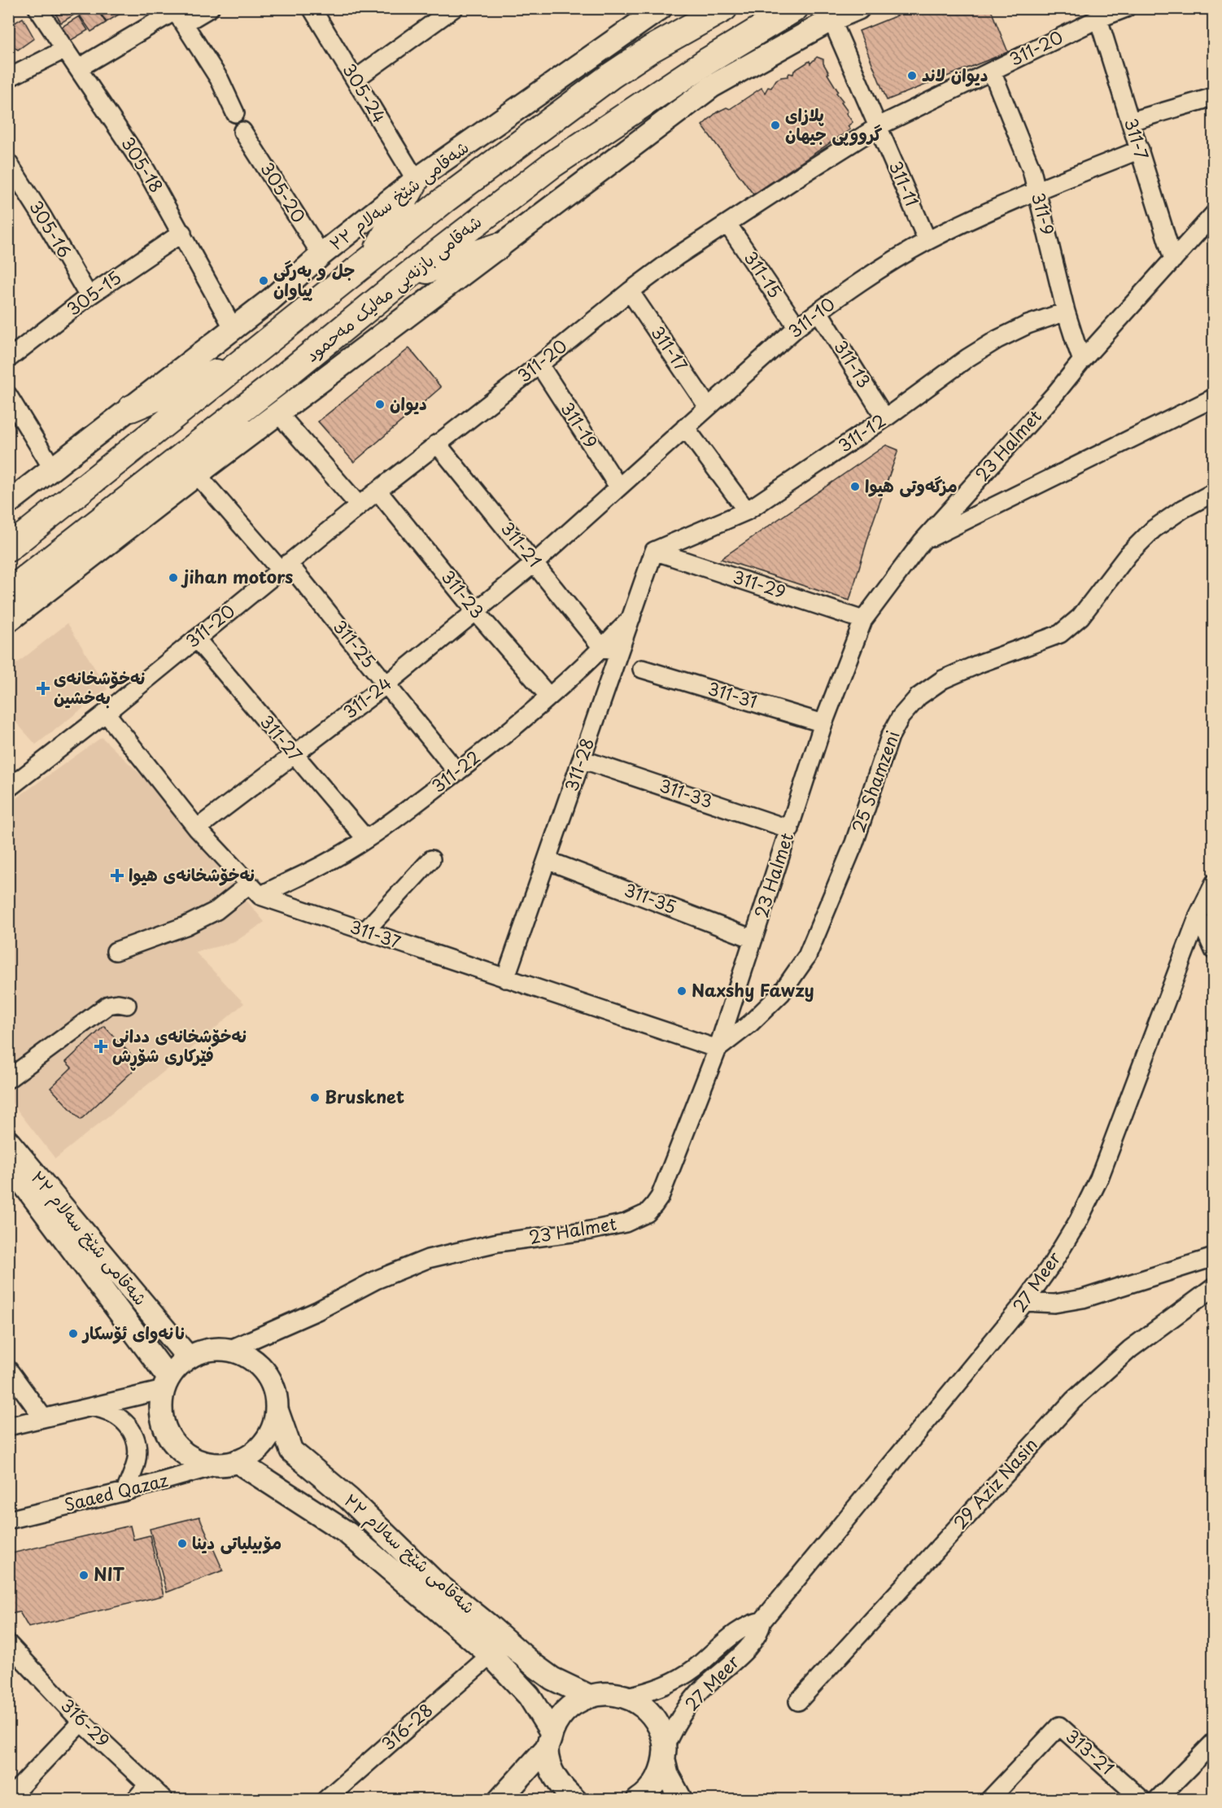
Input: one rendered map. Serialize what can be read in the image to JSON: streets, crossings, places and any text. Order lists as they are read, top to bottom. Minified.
{"streets":{"highway":["شەقامی بازنەیی مەلیک مەحمود"],"main road":["شەقامی شێخ سەلام ٣٣"],"street":["311-20","305-24","311-7","305-18","311-11","305-20","311-9","305-16","311-15","305-15","311-10","311-17","311-13","311-19","311-12","23 Halmet","311-21","311-29","311-23","311-25","311-31","311-24","311-27","311-28","311-22","25 Shamzeni","311-33","311-35","311-37","27 Meer","29 Aziz Nasin","Saaed Qazaz","316-29","316-28","313-21"]},"crossings":[["311-20","311-7"],["311-20","311-11"],["311-20","311-9"],["311-20","311-15"],["311-20","311-17"],["311-20","311-19"],["311-20","311-21"],["311-20","311-23"],["311-20","311-25"],["311-20","311-27"],["311-20","311-37"],["305-24","شەقامی شێخ سەلام ٣٣"],["311-7","311-10"],["311-7","23 Halmet"],["305-18","شەقامی شێخ سەلام ٣٣"],["305-18","305-15"],["311-11","311-10"],["305-20","شەقامی شێخ سەلام ٣٣"],["شەقامی شێخ سەلام ٣٣","23 Halmet"],["شەقامی شێخ سەلام ٣٣","Saaed Qazaz"],["شەقامی شێخ سەلام ٣٣","316-28"],["311-9","311-10"],["311-9","311-12"],["311-9","23 Halmet"],["305-16","305-15"],["311-15","311-10"],["311-10","311-17"],["311-10","311-13"],["311-10","311-19"],["311-10","311-21"],["311-10","311-24"],["311-13","311-12"],["311-12","311-29"],["311-12","311-22"],["23 Halmet","311-29"],["23 Halmet","311-31"],["23 Halmet","25 Shamzeni"],["23 Halmet","311-33"],["23 Halmet","311-35"],["23 Halmet","311-37"],["23 Halmet","Saaed Qazaz"],["311-21","311-24"],["311-21","311-28"],["311-21","311-22"],["311-29","311-22"],["311-23","311-24"],["311-23","311-22"],["311-25","311-24"],["311-25","311-22"],["311-24","311-27"],["311-24","311-37"],["311-27","311-22"],["311-28","311-22"],["311-28","311-33"],["311-28","311-35"],["311-28","311-37"],["311-22","311-37"],["25 Shamzeni","311-37"]],"places":{"other":["دیوان لاند","پلازای گرووپی جیهان","جل و بەرگی پیاوان","دیوان","مزگەوتی هیوا","jihan motors","Naxshy Fawzy","Brusknet","نانەوای ئۆسکار","مۆبیلیاتی دینا","NIT"],"health":["نەخۆشخانەی بەخشین","نەخۆشخانەی هیوا","نەخۆشخانەی ددانی فێرکاری شۆڕش"]}}
